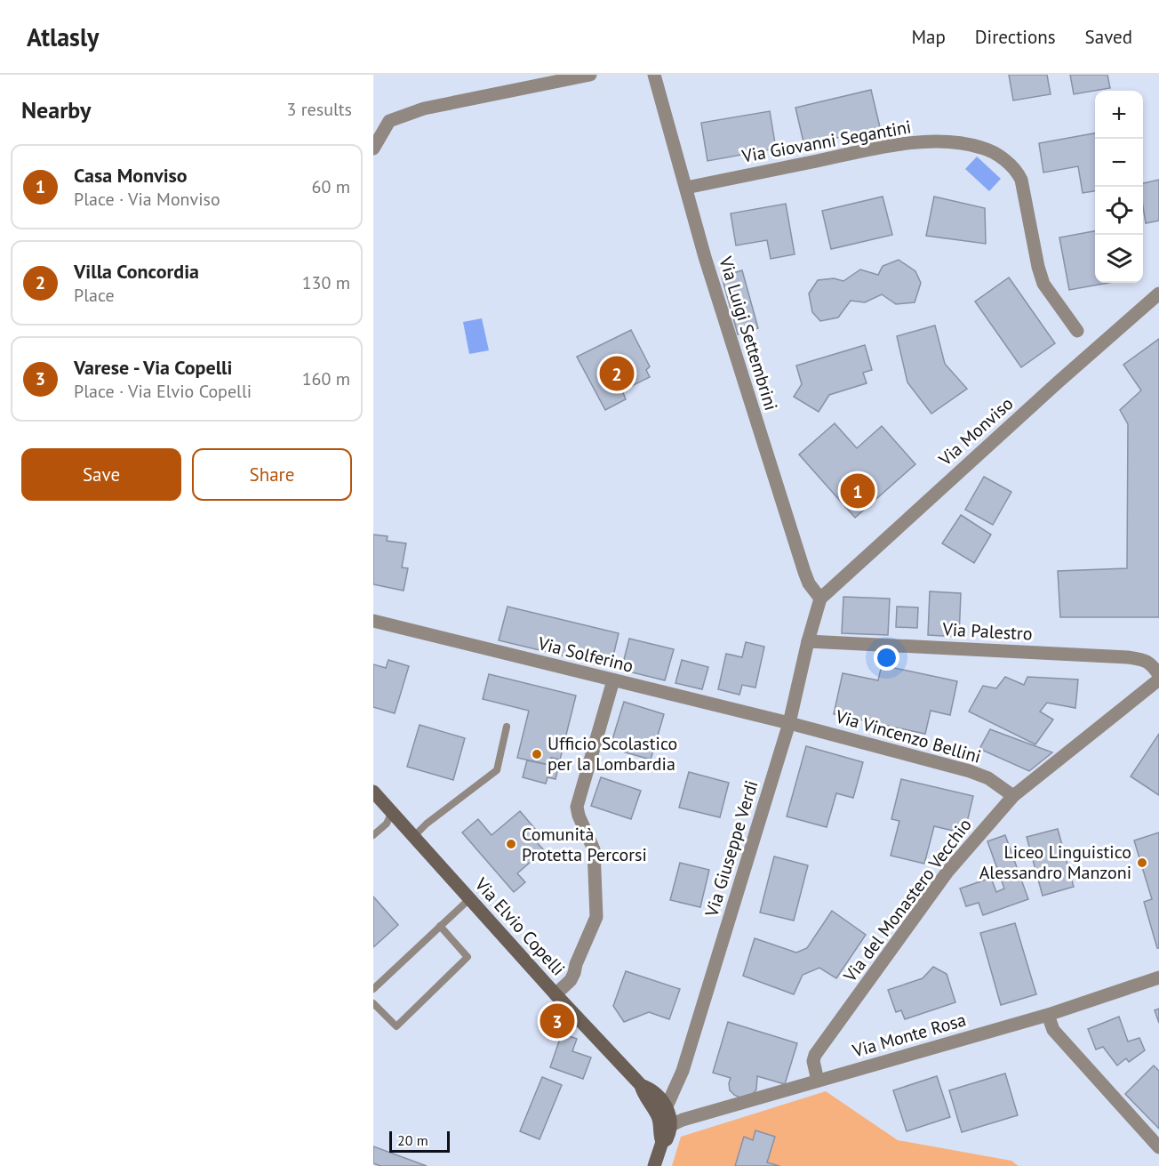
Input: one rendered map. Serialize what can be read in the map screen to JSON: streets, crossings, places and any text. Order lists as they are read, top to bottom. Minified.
{"streets":{"main road":["Via Elvio Copelli"],"street":["Via Giovanni Segantini","Via Luigi Settembrini","Via Monviso","Via Palestro","Via Solferino","Via Vincenzo Bellini","Via Giuseppe Verdi","Via del Monastero Vecchio","Via Monte Rosa"]},"crossings":[["Via Giovanni Segantini","Via Luigi Settembrini"],["Via Luigi Settembrini","Via Monviso"],["Via Luigi Settembrini","Via Giuseppe Verdi"],["Via Monviso","Via Giuseppe Verdi"],["Via Palestro","Via Giuseppe Verdi"],["Via Solferino","Via Vincenzo Bellini"],["Via Solferino","Via Giuseppe Verdi"],["Via Vincenzo Bellini","Via Giuseppe Verdi"],["Via Vincenzo Bellini","Via del Monastero Vecchio"],["Via Giuseppe Verdi","Via Elvio Copelli"],["Via del Monastero Vecchio","Via Monte Rosa"]],"places":["Ufficio Scolastico per la Lombardia","Comunità Protetta Percorsi","Liceo Linguistico Alessandro Manzoni"],"scale_bar":"20 m","page":{"header":"Atlasly","nav":["Map","Directions","Saved"],"heading":["Nearby","3 results"],"map_buttons":["+","−"],"list":[{"mark":"1","name":"Casa Monviso","note":"Place · Via Monviso","value":"60 m"},{"mark":"2","name":"Villa Concordia","note":"Place","value":"130 m"},{"mark":"3","name":"Varese - Via Copelli","note":"Place · Via Elvio Copelli","value":"160 m"}],"pins":["2","1","3"],"buttons":["Save","Share"],"scale":"20 m"}}
